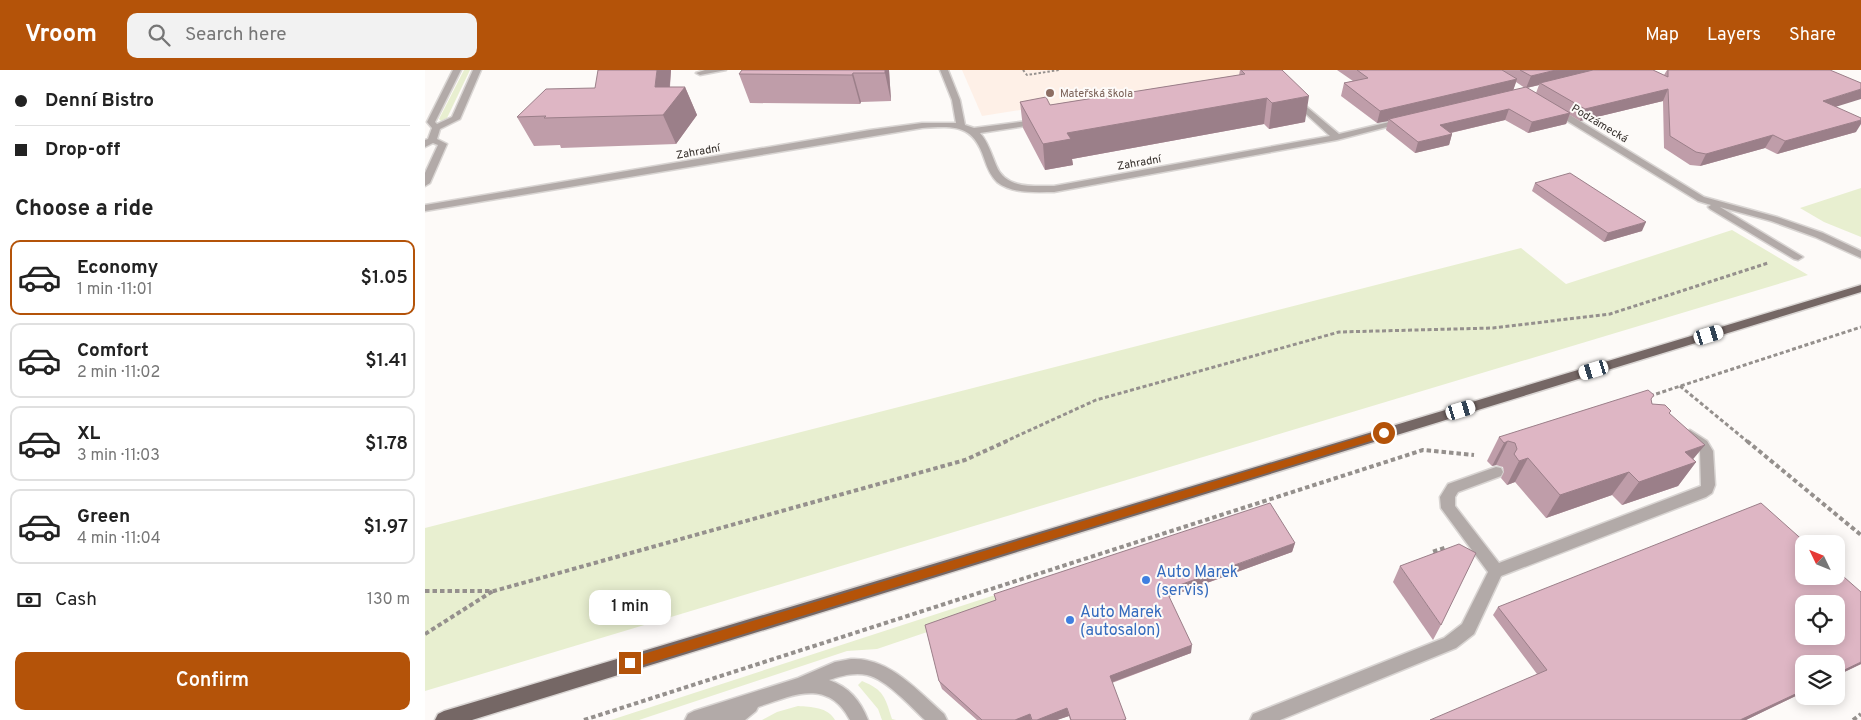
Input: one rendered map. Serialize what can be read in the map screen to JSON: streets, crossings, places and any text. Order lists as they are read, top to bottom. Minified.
{"streets":{"street":["Podzámecká","Zahradní"]},"places":["Mateřská škola","Auto Marek (servis)","Auto Marek (autosalon)"],"north":"top left","page":{"header":"Vroom","search":"Search here","nav":["Map","Layers","Share"],"banner":["Denní Bistro","Drop-off"],"heading":"Choose a ride","list":[{"name":"Economy","note":"1 min · 11:01","value":"$1.05"},{"name":"Comfort","note":"2 min · 11:02","value":"$1.41"},{"name":"XL","note":"3 min · 11:03","value":"$1.78"},{"name":"Green","note":"4 min · 11:04","value":"$1.97"}],"pay":["Cash","130 m"],"bubble":"1 min","buttons":"Confirm"}}
